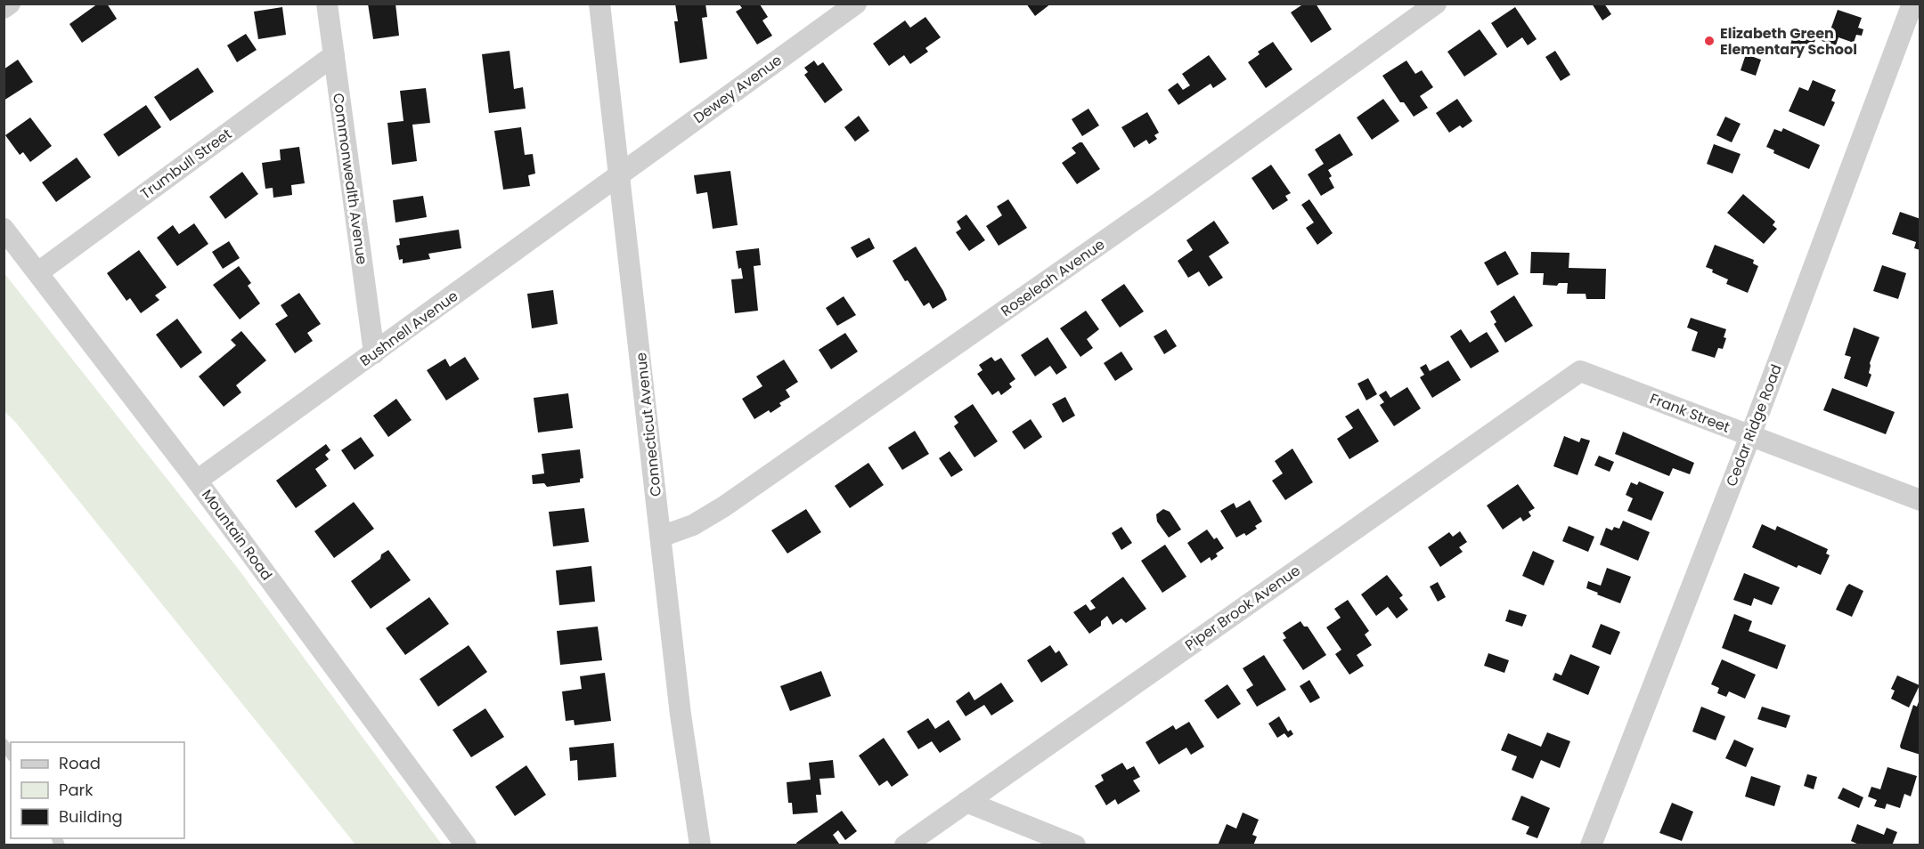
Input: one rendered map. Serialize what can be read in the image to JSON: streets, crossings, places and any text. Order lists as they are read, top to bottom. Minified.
{"streets":{"street":["Dewey Avenue","Trumbull Street","Commonwealth Avenue","Roseleah Avenue","Bushnell Avenue","Frank Street","Connecticut Avenue","Cedar Ridge Road","Mountain Road","Piper Brook Avenue"]},"crossings":[["Dewey Avenue","Bushnell Avenue"],["Dewey Avenue","Connecticut Avenue"],["Trumbull Street","Commonwealth Avenue"],["Trumbull Street","Mountain Road"],["Commonwealth Avenue","Bushnell Avenue"],["Roseleah Avenue","Connecticut Avenue"],["Bushnell Avenue","Connecticut Avenue"],["Bushnell Avenue","Mountain Road"],["Frank Street","Cedar Ridge Road"],["Frank Street","Piper Brook Avenue"]],"places":["Elizabeth Green Elementary School"],"legend":["Road","Park","Building"]}
